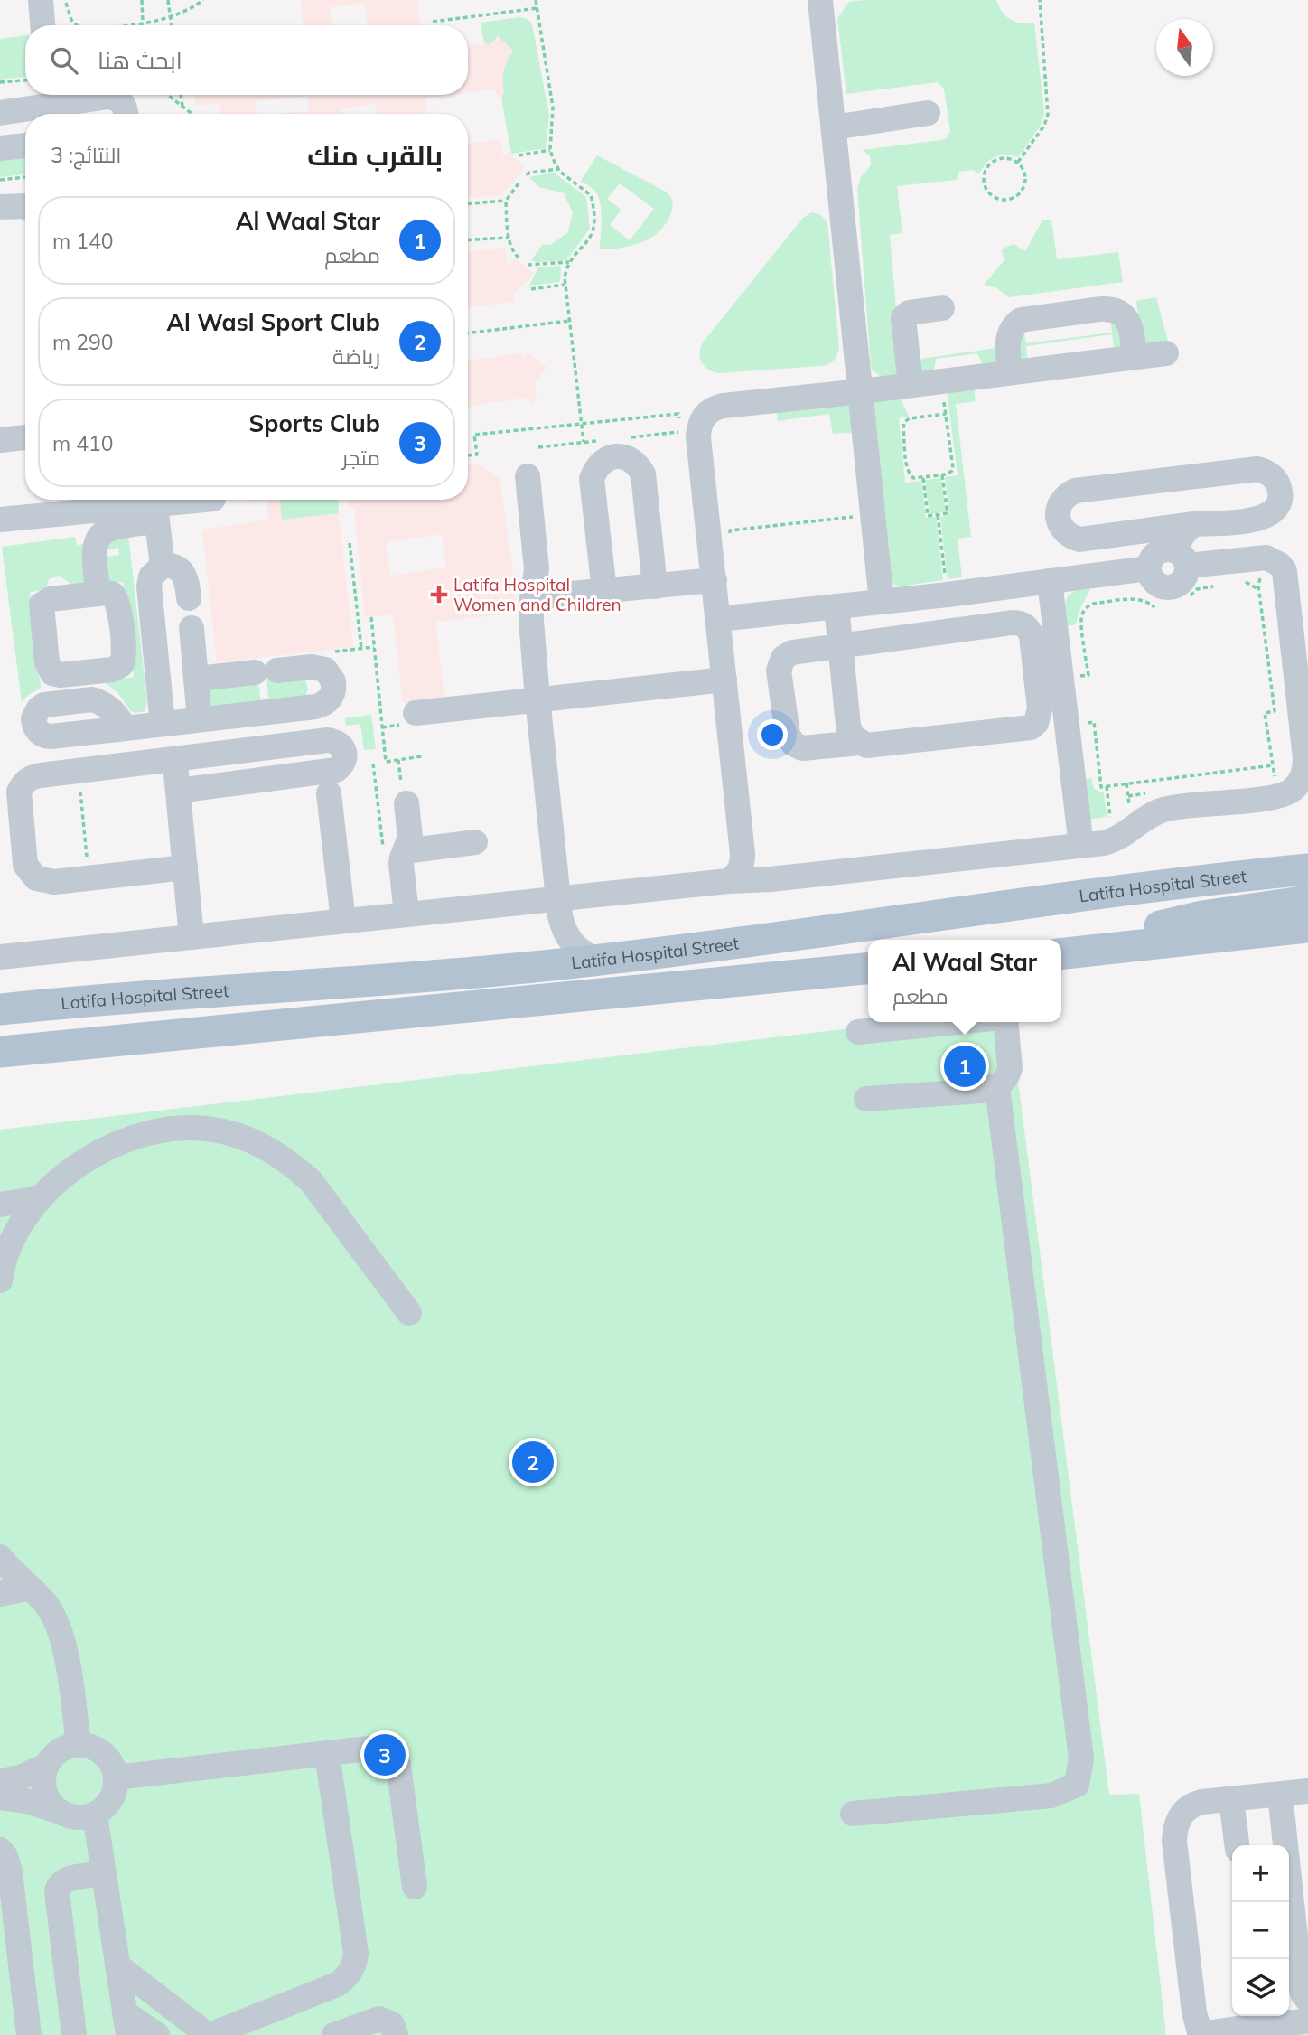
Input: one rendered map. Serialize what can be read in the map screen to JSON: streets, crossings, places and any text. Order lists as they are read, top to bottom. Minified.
{"streets":{"main road":["Latifa Hospital Street"]},"places":{"health":["Latifa Hospital Women and Children"]},"north":"top","page":{"search":"ابحث هنا","heading":["بالقرب منك","النتائج: 3"],"list":[{"mark":"1","name":"Al Waal Star","note":"مطعم","value":"140 m"},{"mark":"2","name":"Al Wasl Sport Club","note":"رياضة","value":"290 m"},{"mark":"3","name":"Sports Club","note":"متجر","value":"410 m"}],"popup":["Al Waal Star","مطعم"],"pins":["1","2","3"],"map_buttons":["+","−"]}}
